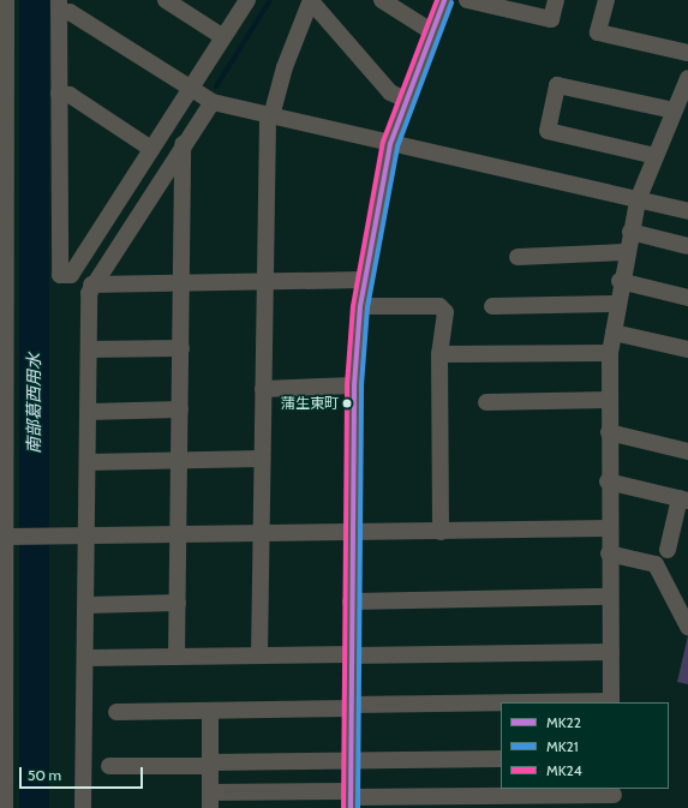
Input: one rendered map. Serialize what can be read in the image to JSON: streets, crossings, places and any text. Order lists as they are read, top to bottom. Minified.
{"water":["南部葛西用水"],"places":["蒲生東町"],"lines":["transit line MK22","transit line MK24","transit line MK21"],"legend":["MK22","MK21","MK24"],"scale_bar":"50 m"}
